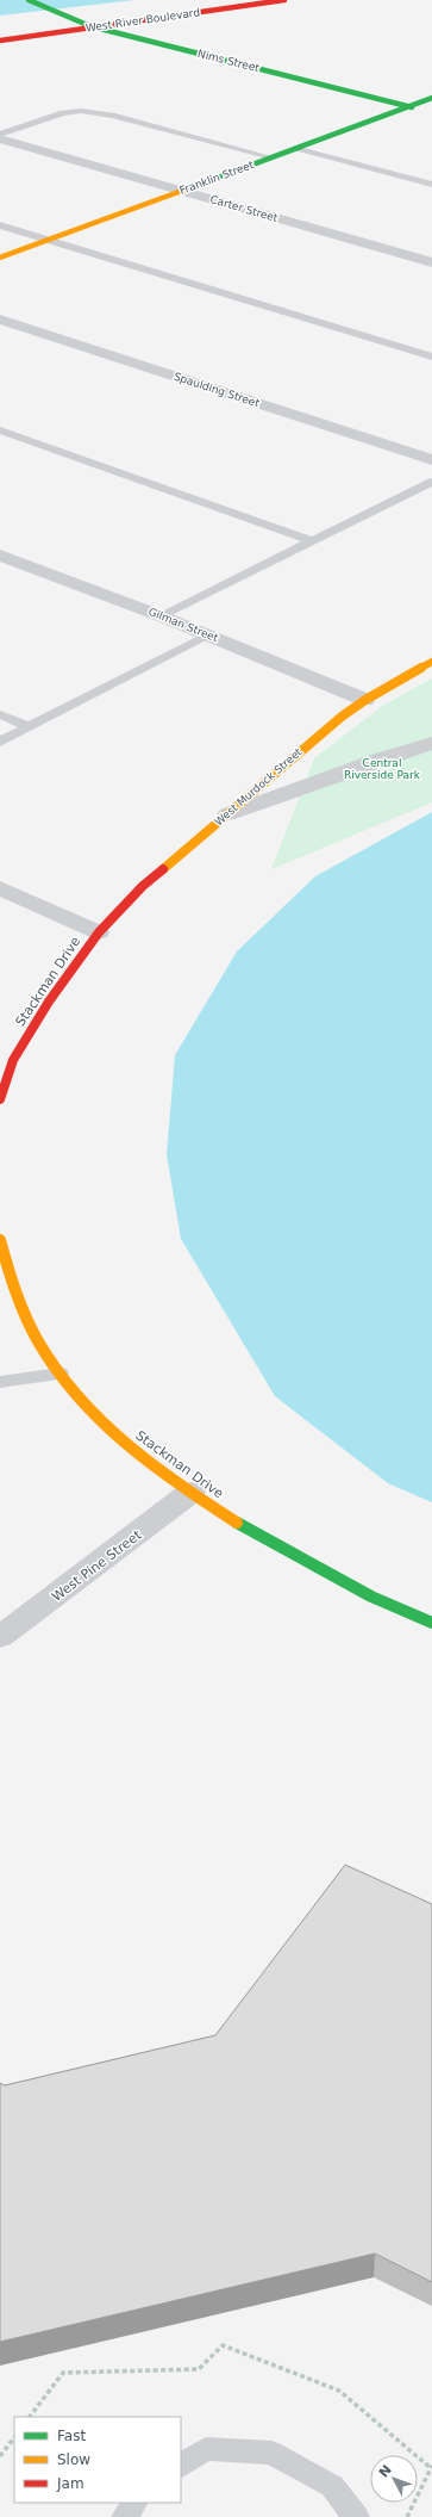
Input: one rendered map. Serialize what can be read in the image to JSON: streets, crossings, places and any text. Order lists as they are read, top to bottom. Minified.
{"streets":{"street":["West River Boulevard","Nims Street","Franklin Street","Carter Street","Spaulding Street","Gilman Street","West Murdock Street","Stackman Drive","West Pine Street"]},"crossings":[["West River Boulevard","Nims Street"],["Nims Street","Franklin Street"],["Franklin Street","Carter Street"],["Gilman Street","West Murdock Street"],["West Murdock Street","Stackman Drive"],["Stackman Drive","West Pine Street"]],"parks":["Central Riverside Park"],"legend":["Fast","Slow","Jam"],"north":"top left"}
